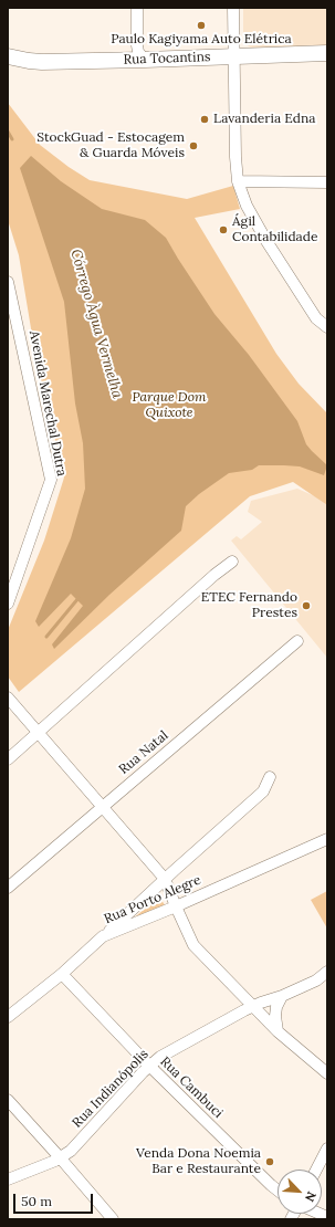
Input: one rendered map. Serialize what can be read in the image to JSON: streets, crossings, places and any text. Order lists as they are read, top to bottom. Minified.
{"streets":{"main road":["Rua Tocantins"],"street":["Avenida Marechal Dutra","Rua Natal","Rua Porto Alegre","Rua Cambuci","Rua Indianópolis"]},"crossings":[["Rua Porto Alegre","Rua Cambuci"],["Rua Cambuci","Rua Indianópolis"]],"water":["Córrego Àgua Vermelha"],"parks":["Parque Dom Quixote"],"places":["Paulo Kagiyama Auto Elétrica","Lavanderia Edna","StockGuad - Estocagem & Guarda Móveis","Ágil Contabilidade","ETEC Fernando Prestes","Venda Dona Noemia Bar e Restaurante"],"scale_bar":"50 m","north":"bottom right"}
